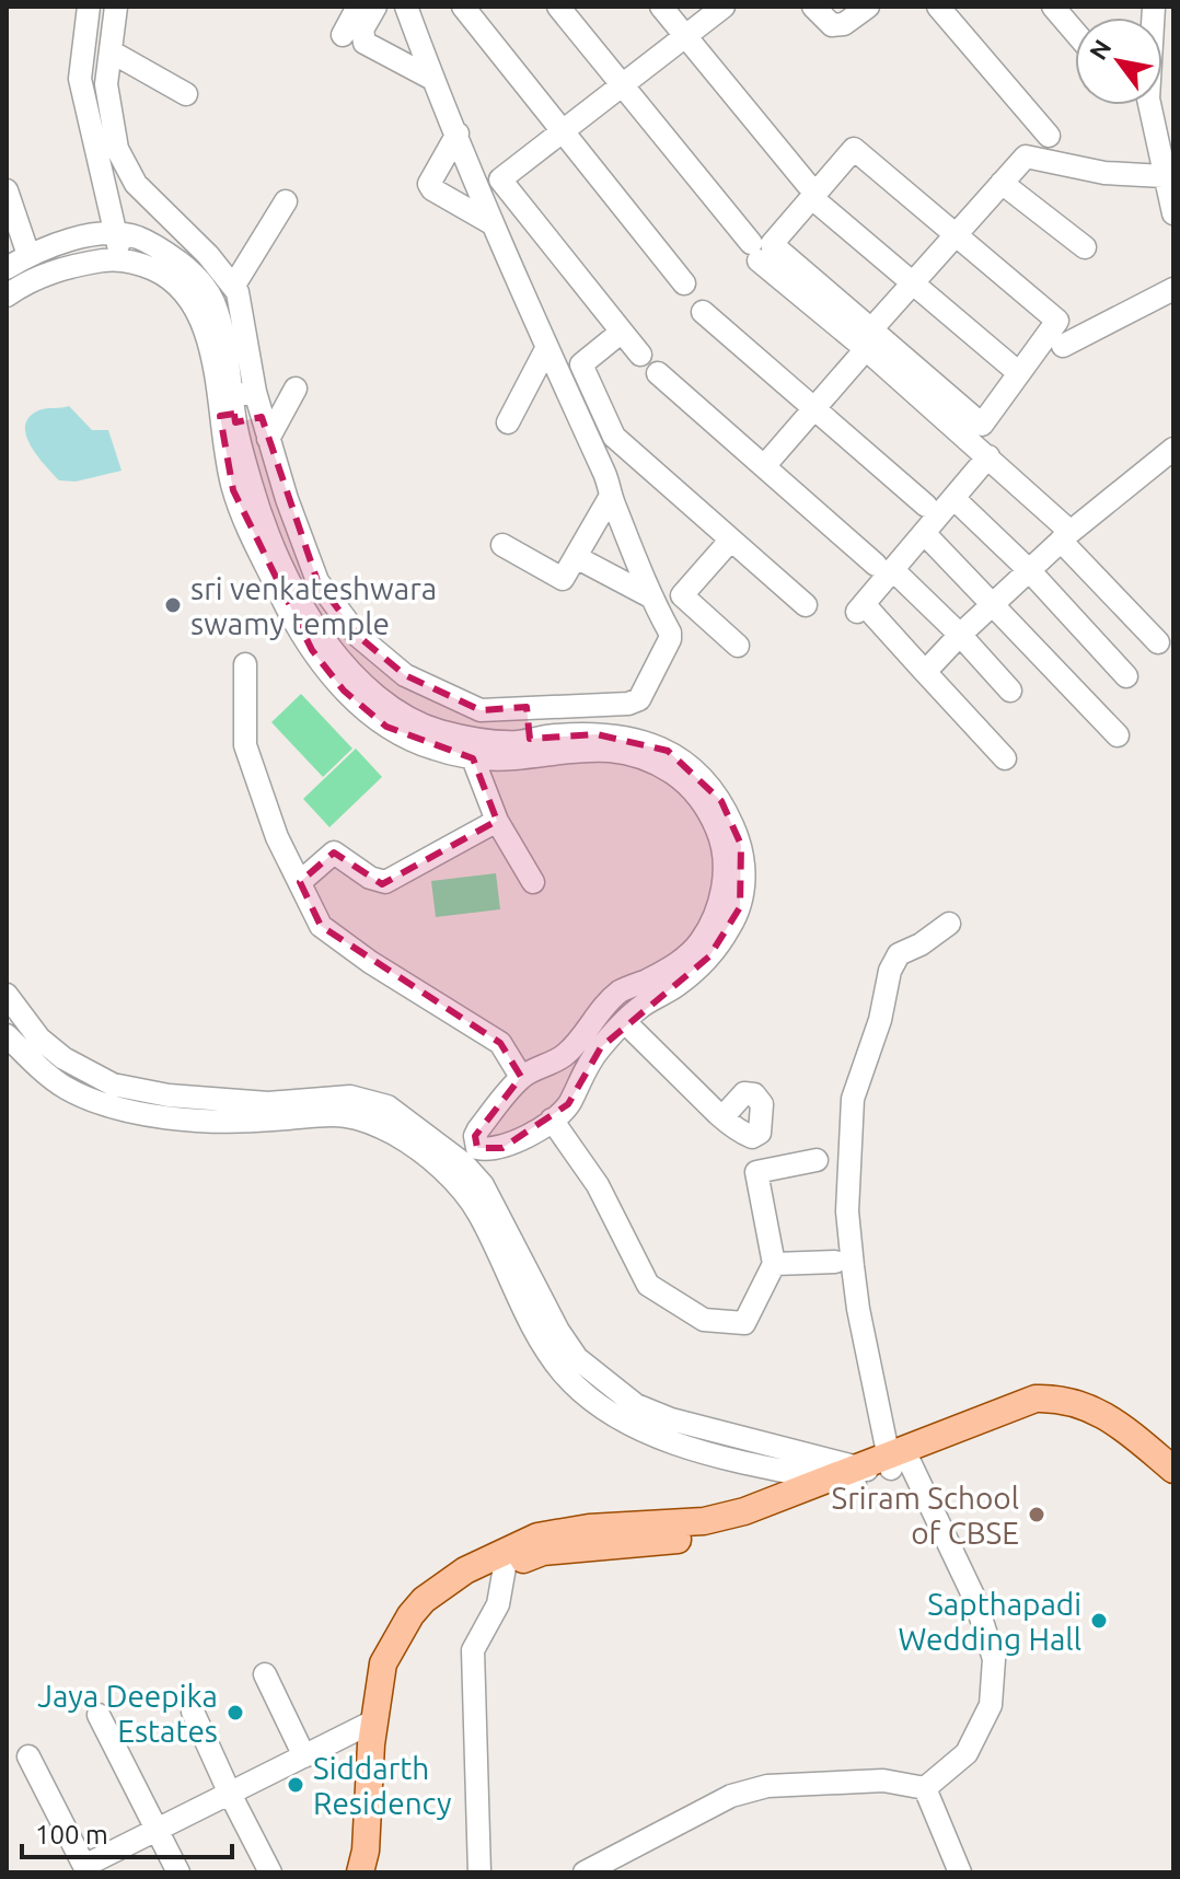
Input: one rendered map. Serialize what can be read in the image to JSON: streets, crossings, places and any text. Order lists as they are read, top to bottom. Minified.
{"places":["sri venkateshwara swamy temple","Sriram School of CBSE","Sapthapadi Wedding Hall","Jaya Deepika Estates","Siddarth Residency"],"scale_bar":"100 m","north":"top left"}
